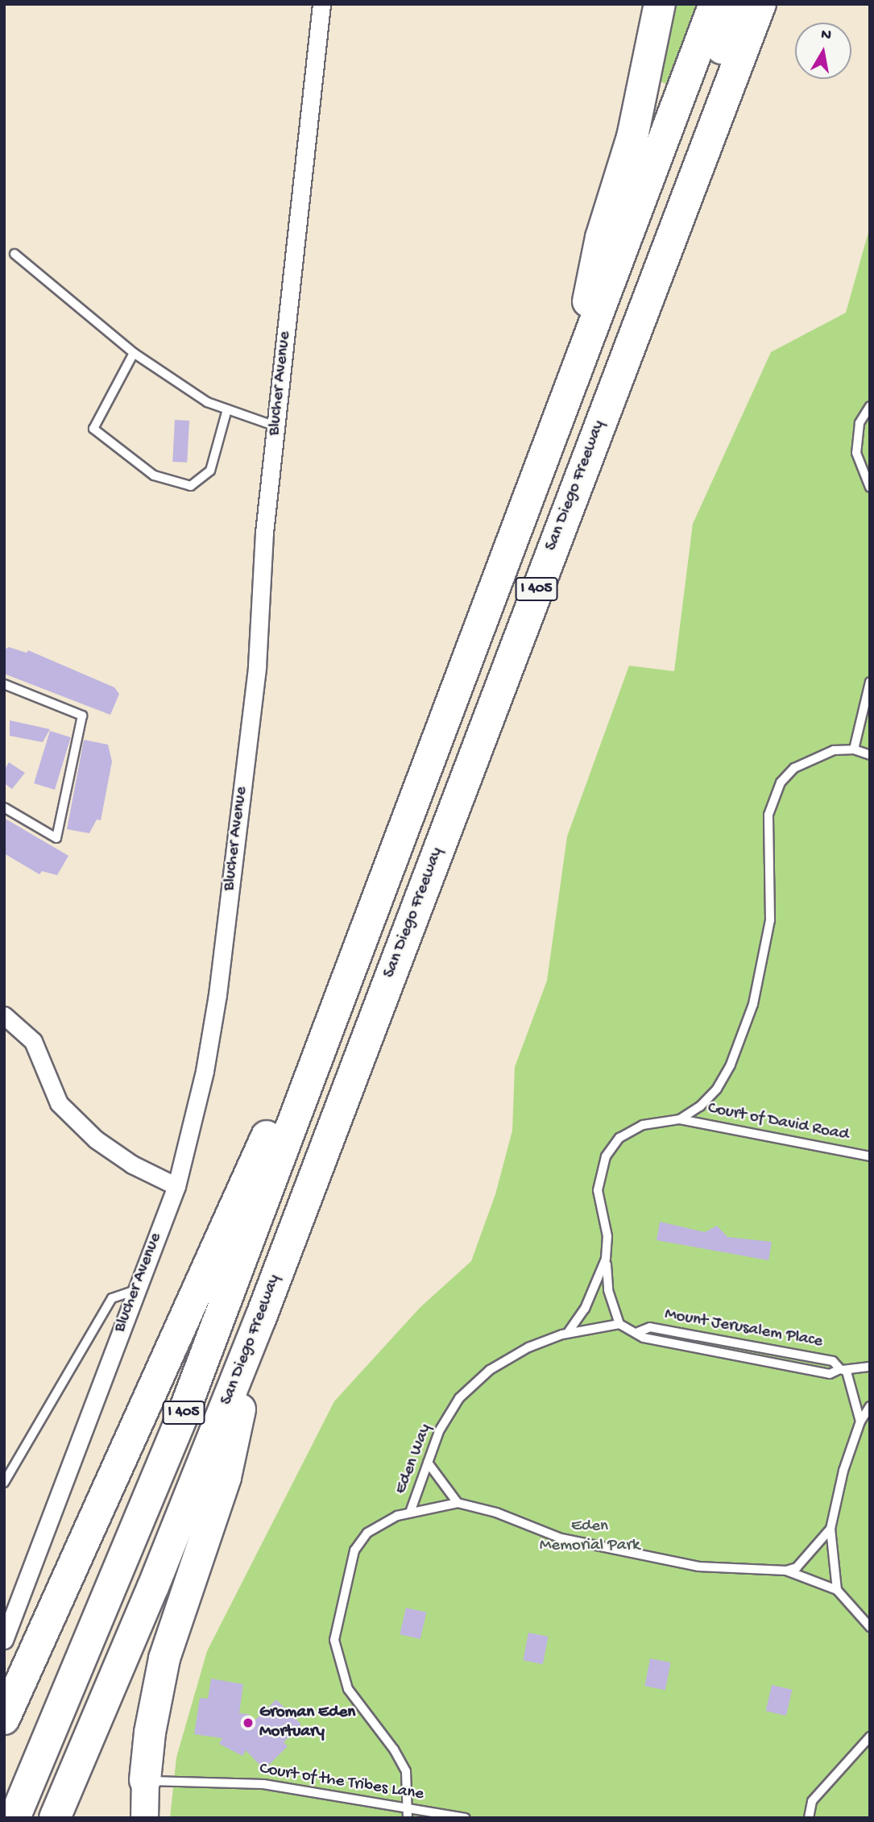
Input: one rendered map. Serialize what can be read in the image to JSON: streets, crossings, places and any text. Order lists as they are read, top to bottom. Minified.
{"streets":{"highway":["San Diego Freeway","I 405"],"street":["Blucher Avenue"],"lane":["Court of David Road","Mount Jerusalem Place","Eden Way","Court of the Tribes Lane"]},"crossings":[["Eden Way","Court of the Tribes Lane"]],"parks":["Eden Memorial Park"],"places":["Groman Eden Mortuary"],"north":"top"}
